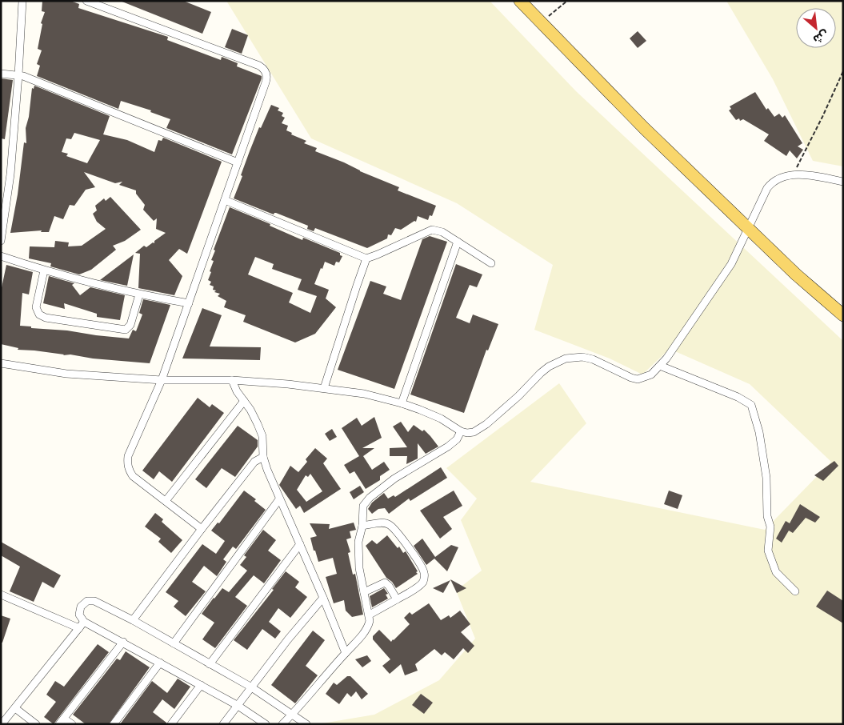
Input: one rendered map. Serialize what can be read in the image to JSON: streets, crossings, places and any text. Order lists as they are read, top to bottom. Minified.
{"north":"bottom right"}
